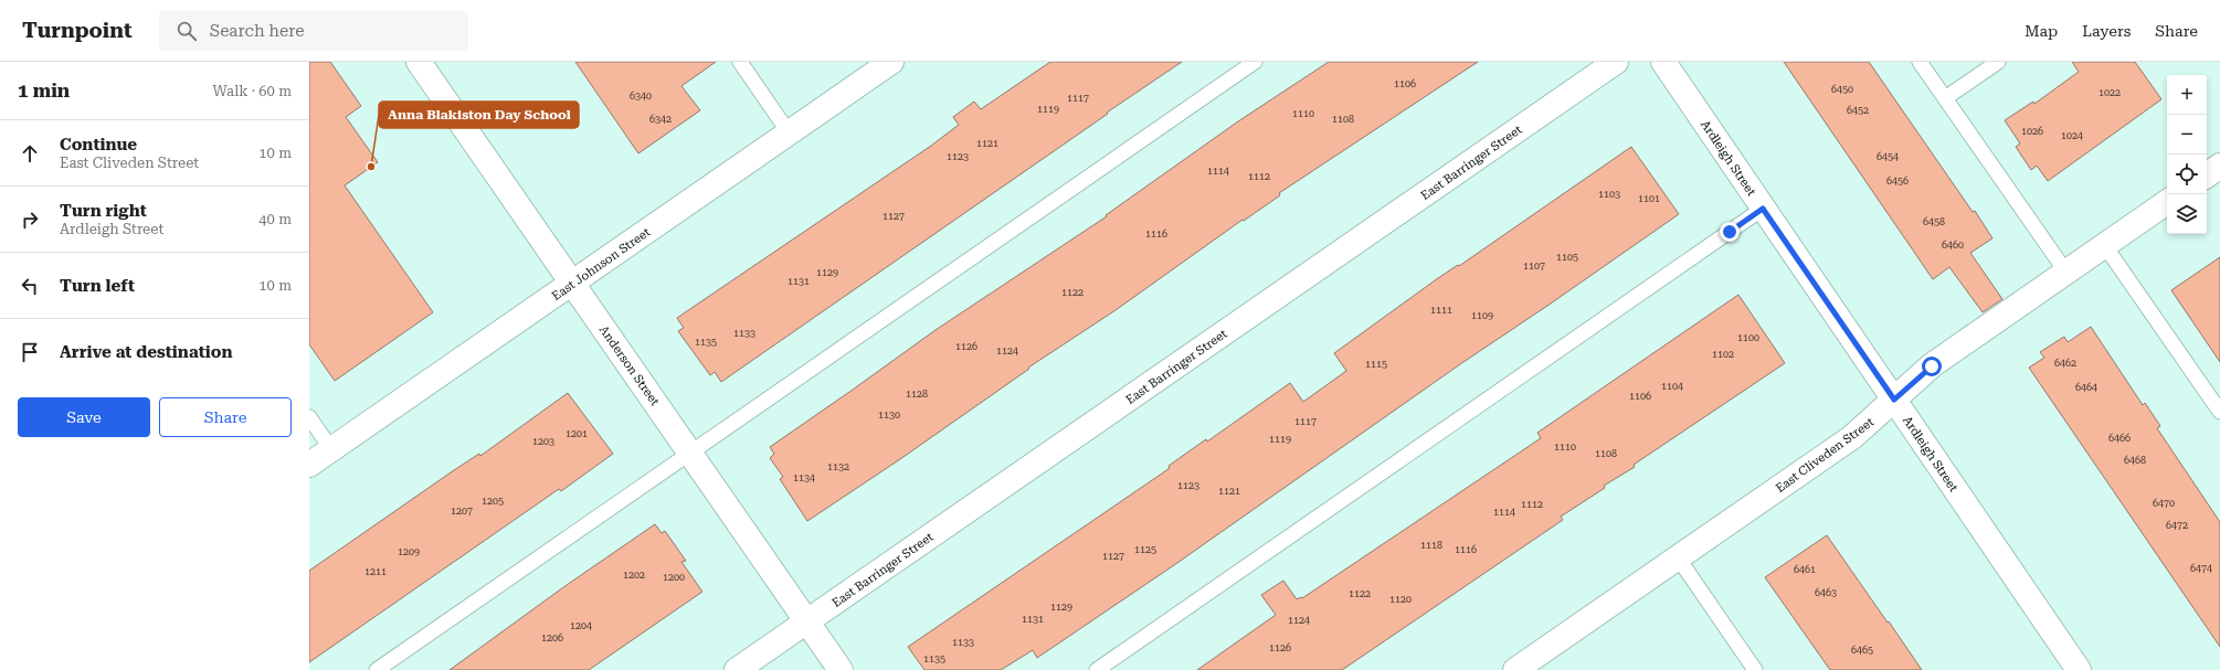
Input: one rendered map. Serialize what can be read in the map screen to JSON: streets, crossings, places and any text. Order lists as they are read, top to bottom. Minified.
{"streets":{"street":["Ardleigh Street","East Barringer Street","East Johnson Street","Anderson Street","East Cliveden Street"]},"crossings":[["Ardleigh Street","East Cliveden Street"],["East Barringer Street","Anderson Street"],["East Johnson Street","Anderson Street"]],"places":["Anna Blakiston Day School"],"house_numbers":["1106","6450","1022","6340","1117","1119","6452","1110","6342","1108","1026","1024","1121","1123","6454","1114","1112","6456","1103","1101","1127","6458","1116","6460","1105","1107","1129","1131","1122","1111","1109","1133","1100","1135","1126","1124","1102","6462","1115","1104","6464","1128","1106","1130","1117","1201","6466","1119","1203","1110","1108","6468","1132","1134","1123","1121","1205","6470","1112","1207","1114","6472","1118","1125","1116","1209","1127","6474","6461","1211","1202","1200","6463","1122","1120","1129","1131","1124","1204","1206","1133","1126","6465","1135"],"page":{"header":"Turnpoint","search":"Search here","nav":["Map","Layers","Share"],"heading":["1 min","Walk · 60 m"],"map_buttons":["+","−"],"list":[["Continue","East Cliveden Street","10 m"],["Turn right","Ardleigh Street","40 m"],["Turn left","10 m"],"Arrive at destination"],"buttons":["Save","Share"]}}
